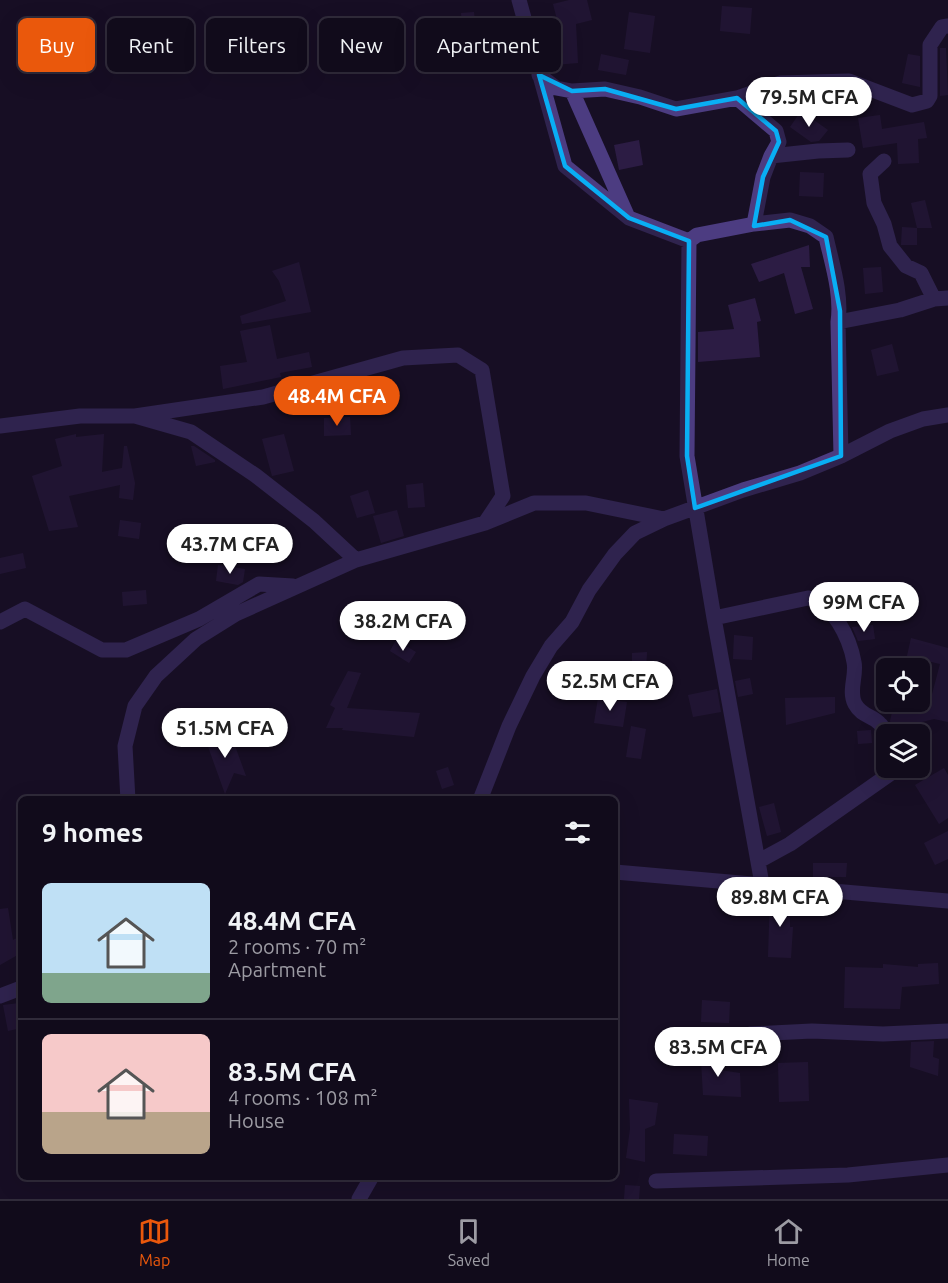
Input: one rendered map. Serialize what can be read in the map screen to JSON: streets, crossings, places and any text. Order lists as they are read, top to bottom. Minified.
{"page":{"chip":["Buy","Rent","Filters","New","Apartment"],"price":["79.5M CFA","48.4M CFA","43.7M CFA","99M CFA","38.2M CFA","52.5M CFA","51.5M CFA","89.8M CFA","83.5M CFA"],"heading":"9 homes","list":[{"name":"48.4M CFA","note":"2 rooms · 70 m² · Apartment"},{"name":"83.5M CFA","note":"4 rooms · 108 m² · House"}],"tabs":["Map","Saved","Home"]}}
